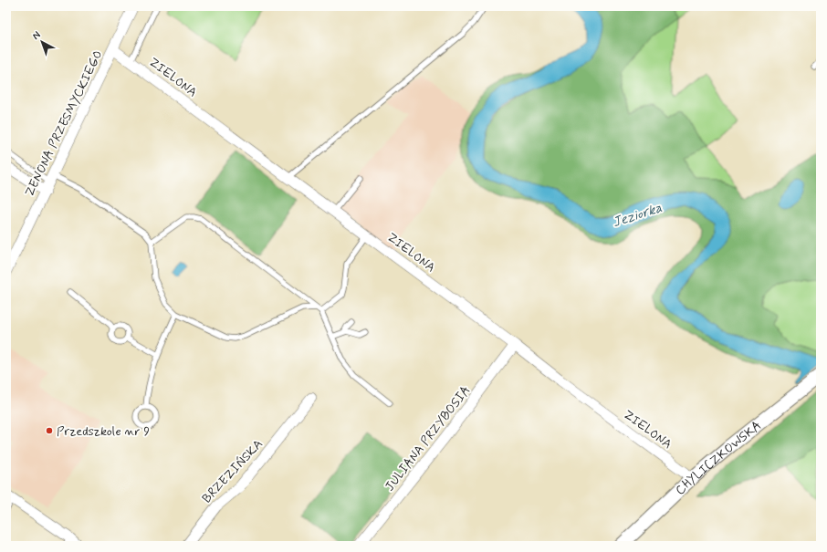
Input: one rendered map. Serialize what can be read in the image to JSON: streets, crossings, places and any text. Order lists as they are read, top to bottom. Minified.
{"streets":{"street":["ZIELONA","ZENONA PRZESMYCKIEGO","JULIANA PRZYBOSIA","CHYLICZKOWSKA","BRZEZIŃSKA"]},"crossings":[["ZIELONA","ZENONA PRZESMYCKIEGO"],["ZIELONA","JULIANA PRZYBOSIA"],["ZIELONA","CHYLICZKOWSKA"]],"water":["Jeziorka"],"places":["Przedszkole nr 9"],"north":"top left"}
